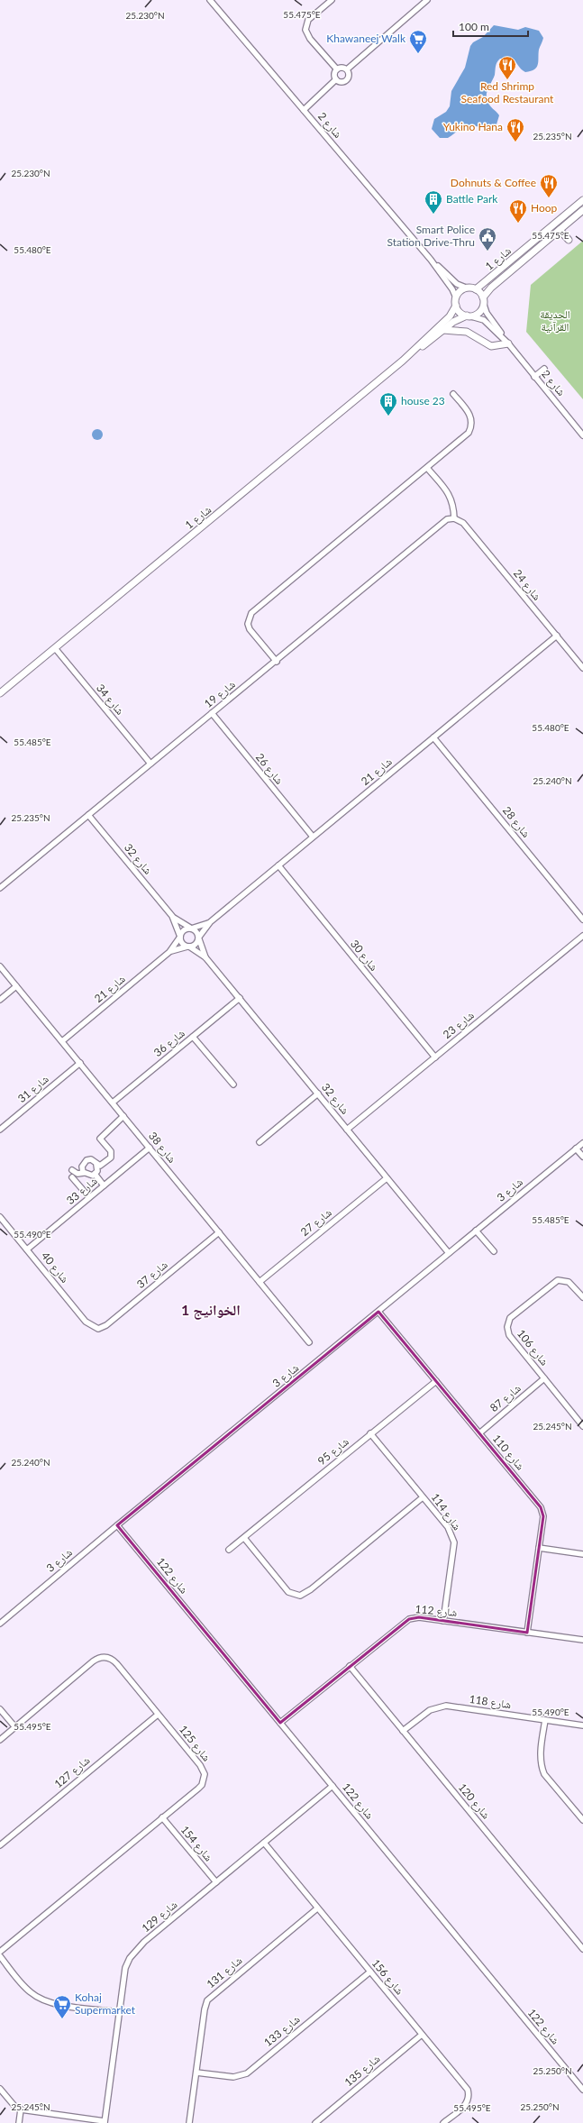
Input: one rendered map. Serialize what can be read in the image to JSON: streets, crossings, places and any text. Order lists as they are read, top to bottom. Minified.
{"streets":{"street":["شارع 2","شارع 1","شارع 24","شارع 19","شارع 34","شارع 26","شارع 21","شارع 28","شارع 32","شارع 30","شارع 23","شارع 36","شارع 31","شارع 38","شارع 3","شارع 33","شارع 27","شارع 40","شارع 37","شارع 106","شارع 87","شارع 95","شارع 110","شارع 114","شارع 122","شارع 112","شارع 118","شارع 125","شارع 127","شارع 120","شارع 154","شارع 129","شارع 131","شارع 156","شارع 133","شارع 135"]},"crossings":[["شارع 2","شارع 1"],["شارع 1","شارع 34"],["شارع 24","شارع 19"],["شارع 24","شارع 21"],["شارع 19","شارع 34"],["شارع 19","شارع 26"],["شارع 19","شارع 32"],["شارع 26","شارع 21"],["شارع 21","شارع 28"],["شارع 21","شارع 32"],["شارع 21","شارع 30"],["شارع 21","شارع 38"],["شارع 32","شارع 23"],["شارع 32","شارع 36"],["شارع 32","شارع 3"],["شارع 32","شارع 27"],["شارع 30","شارع 23"],["شارع 36","شارع 38"],["شارع 31","شارع 38"],["شارع 38","شارع 33"],["شارع 38","شارع 27"],["شارع 38","شارع 37"],["شارع 3","شارع 110"],["شارع 3","شارع 122"],["شارع 33","شارع 40"],["شارع 40","شارع 37"],["شارع 106","شارع 87"],["شارع 87","شارع 110"],["شارع 95","شارع 110"],["شارع 95","شارع 114"],["شارع 110","شارع 112"],["شارع 114","شارع 112"],["شارع 122","شارع 112"],["شارع 122","شارع 129"],["شارع 112","شارع 120"],["شارع 118","شارع 120"],["شارع 125","شارع 127"],["شارع 125","شارع 154"],["شارع 154","شارع 129"],["شارع 129","شارع 156"],["شارع 131","شارع 156"],["شارع 131","شارع 133"],["شارع 156","شارع 133"],["شارع 156","شارع 135"]],"districts":["الخوانيج 1"],"parks":["الحديقة القرآنية"],"places":{"supermarket":["Khawaneej Walk","Kohaj Supermarket"],"restaurant":["Red Shrimp Seafood Restaurant","Yukino Hana","Dohnuts & Coffee","Hoop"],"building":["Battle Park","house 23"],"public building":["Smart Police Station Drive-Thru"]},"scale_bar":"100 m","coordinates":["55.475°E","25.230°N","25.235°N","55.480°E","55.485°E","25.240°N","55.490°E","25.245°N","55.495°E","25.250°N"]}
